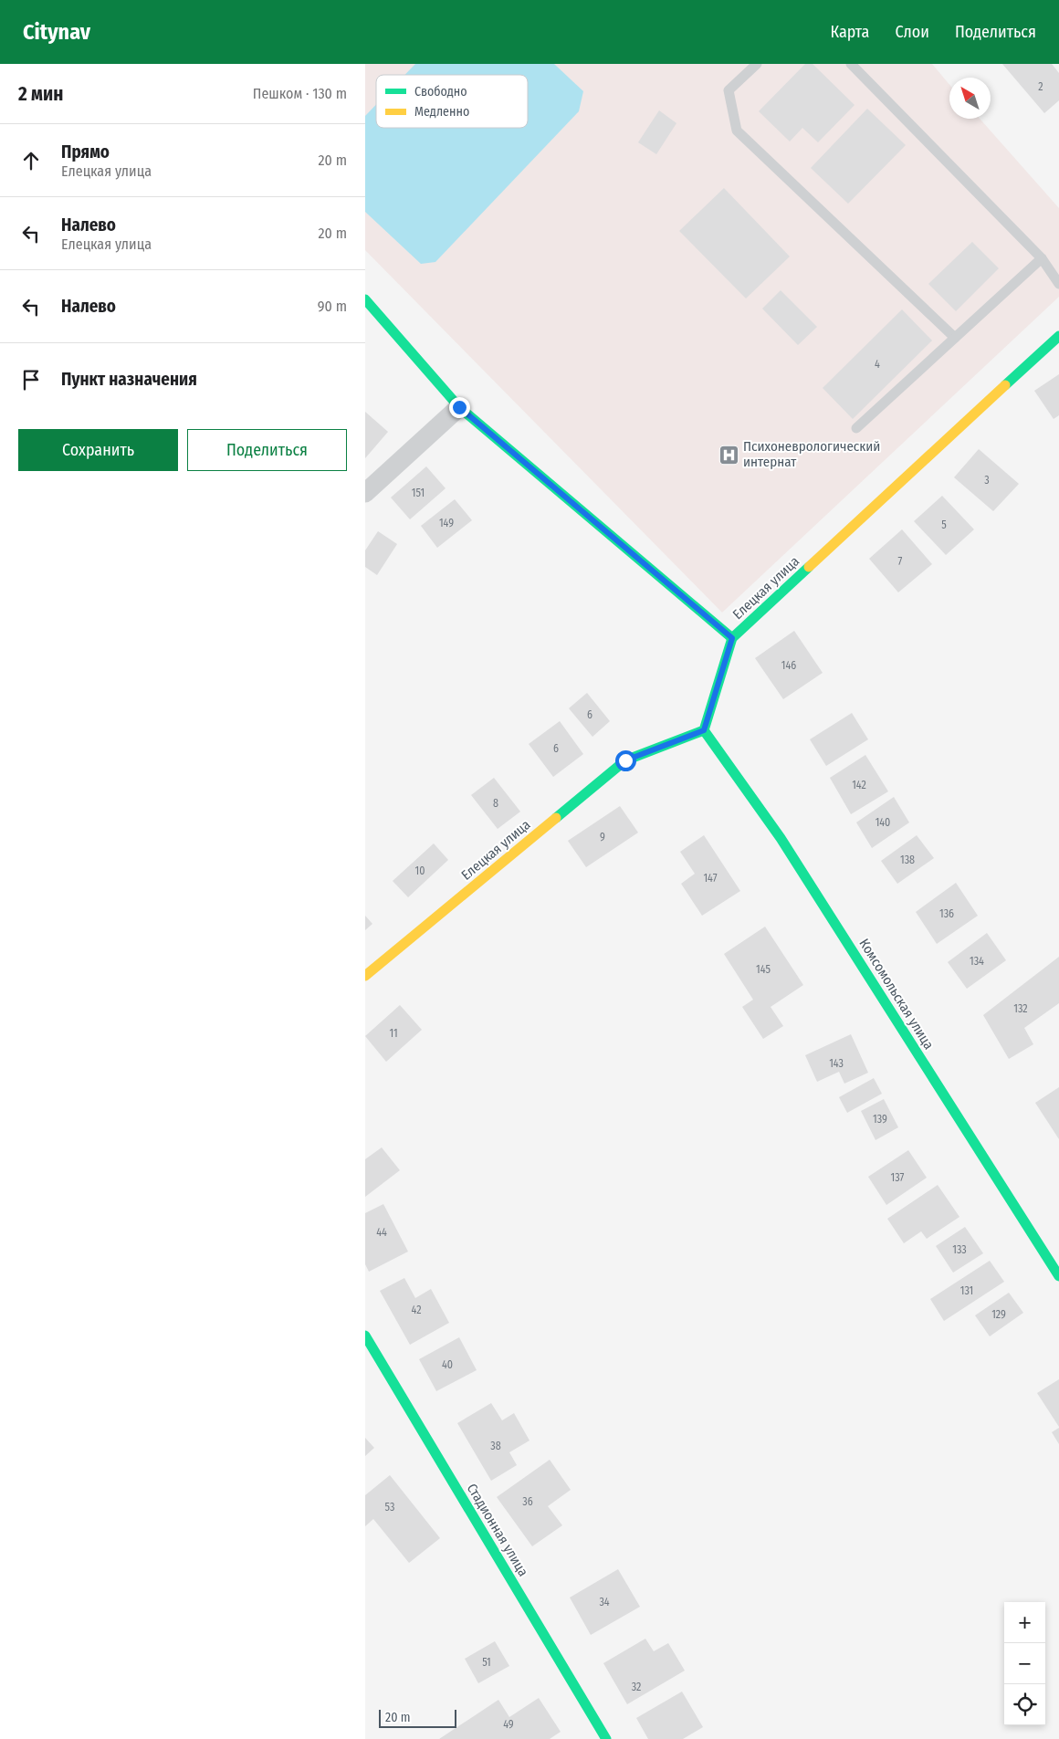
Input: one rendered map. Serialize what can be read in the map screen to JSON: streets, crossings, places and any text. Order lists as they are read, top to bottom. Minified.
{"streets":{"street":["Елецкая улица","Комсомольская улица","Стадионная улица"]},"crossings":[["Елецкая улица","Комсомольская улица"]],"places":{"hospital":["Психоневрологический интернат"]},"house_numbers":["2","4","3","151","149","5","7","146","6","6","142","8","140","9","138","10","147","136","134","145","132","11","143","139","137","44","133","131","42","129","40","38","36","53","34","51","32","49"],"legend":["Свободно","Медленно"],"scale_bar":"20 m","north":"top left","page":{"header":"Citynav","nav":["Карта","Слои","Поделиться"],"heading":["2 мин","Пешком · 130 m"],"list":[["Прямо","Елецкая улица","20 m"],["Налево","Елецкая улица","20 m"],["Налево","90 m"],"Пункт назначения"],"buttons":["Сохранить","Поделиться"],"map_buttons":["+","−"],"scale":"20 m"}}
